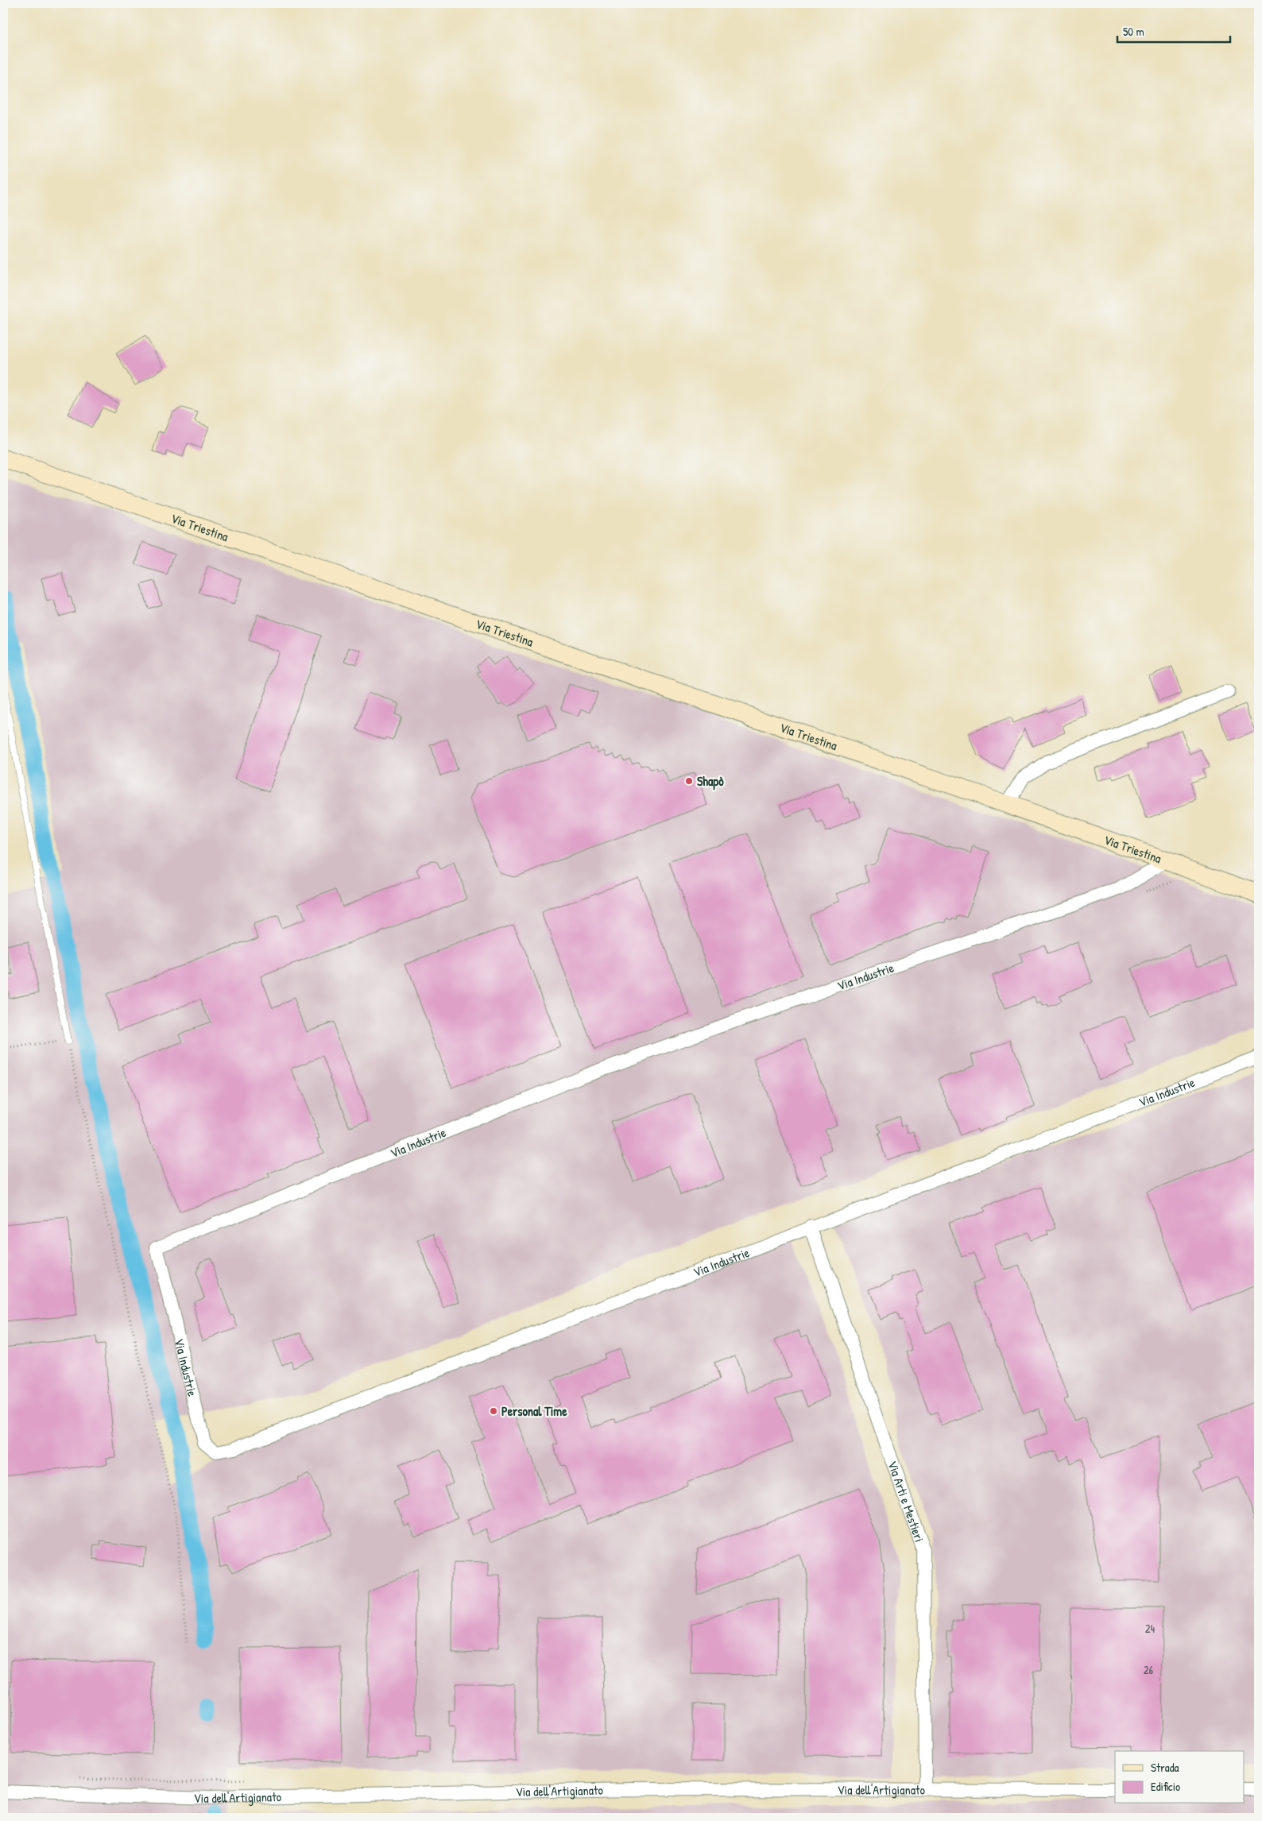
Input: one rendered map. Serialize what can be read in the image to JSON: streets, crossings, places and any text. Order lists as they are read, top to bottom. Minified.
{"streets":{"main road":["Via Triestina"],"street":["Via Industrie","Via Arti e Mestieri","Via dell'Artigianato"]},"crossings":[["Via Triestina","Via Industrie"],["Via Industrie","Via Arti e Mestieri"],["Via Arti e Mestieri","Via dell'Artigianato"]],"places":["Shapò","Personal Time"],"house_numbers":["24","26"],"legend":["Strada","Edificio"],"scale_bar":"50 m"}
